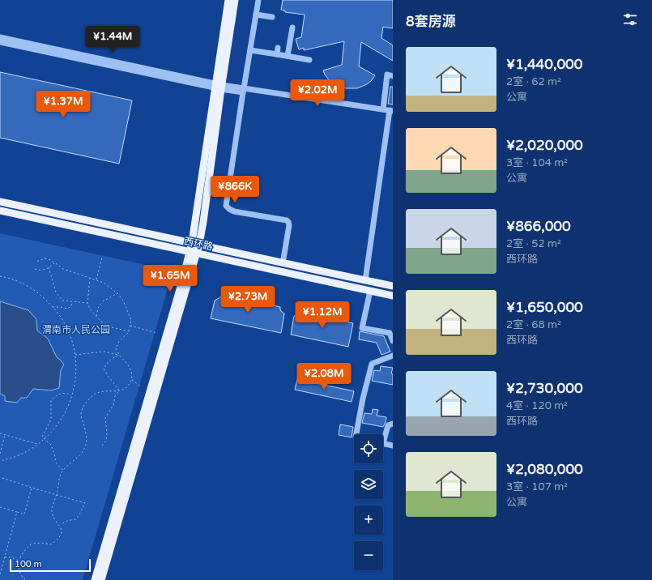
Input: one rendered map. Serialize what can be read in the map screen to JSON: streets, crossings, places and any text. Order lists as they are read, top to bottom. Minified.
{"streets":{"main road":["西环路"]},"parks":["渭南市人民公园"],"scale_bar":"100 m","page":{"heading":"8套房源","price":["¥1.44M","¥2.02M","¥1.37M","¥866K","¥1.65M","¥2.73M","¥1.12M","¥2.08M"],"list":[{"name":"¥1,440,000","note":"2室 · 62 m² · 公寓"},{"name":"¥2,020,000","note":"3室 · 104 m² · 公寓"},{"name":"¥866,000","note":"2室 · 52 m² · 西环路"},{"name":"¥1,650,000","note":"2室 · 68 m² · 西环路"},{"name":"¥2,730,000","note":"4室 · 120 m² · 西环路"},{"name":"¥2,080,000","note":"3室 · 107 m² · 公寓"}],"map_buttons":["+","−"],"scale":"100 m"}}
